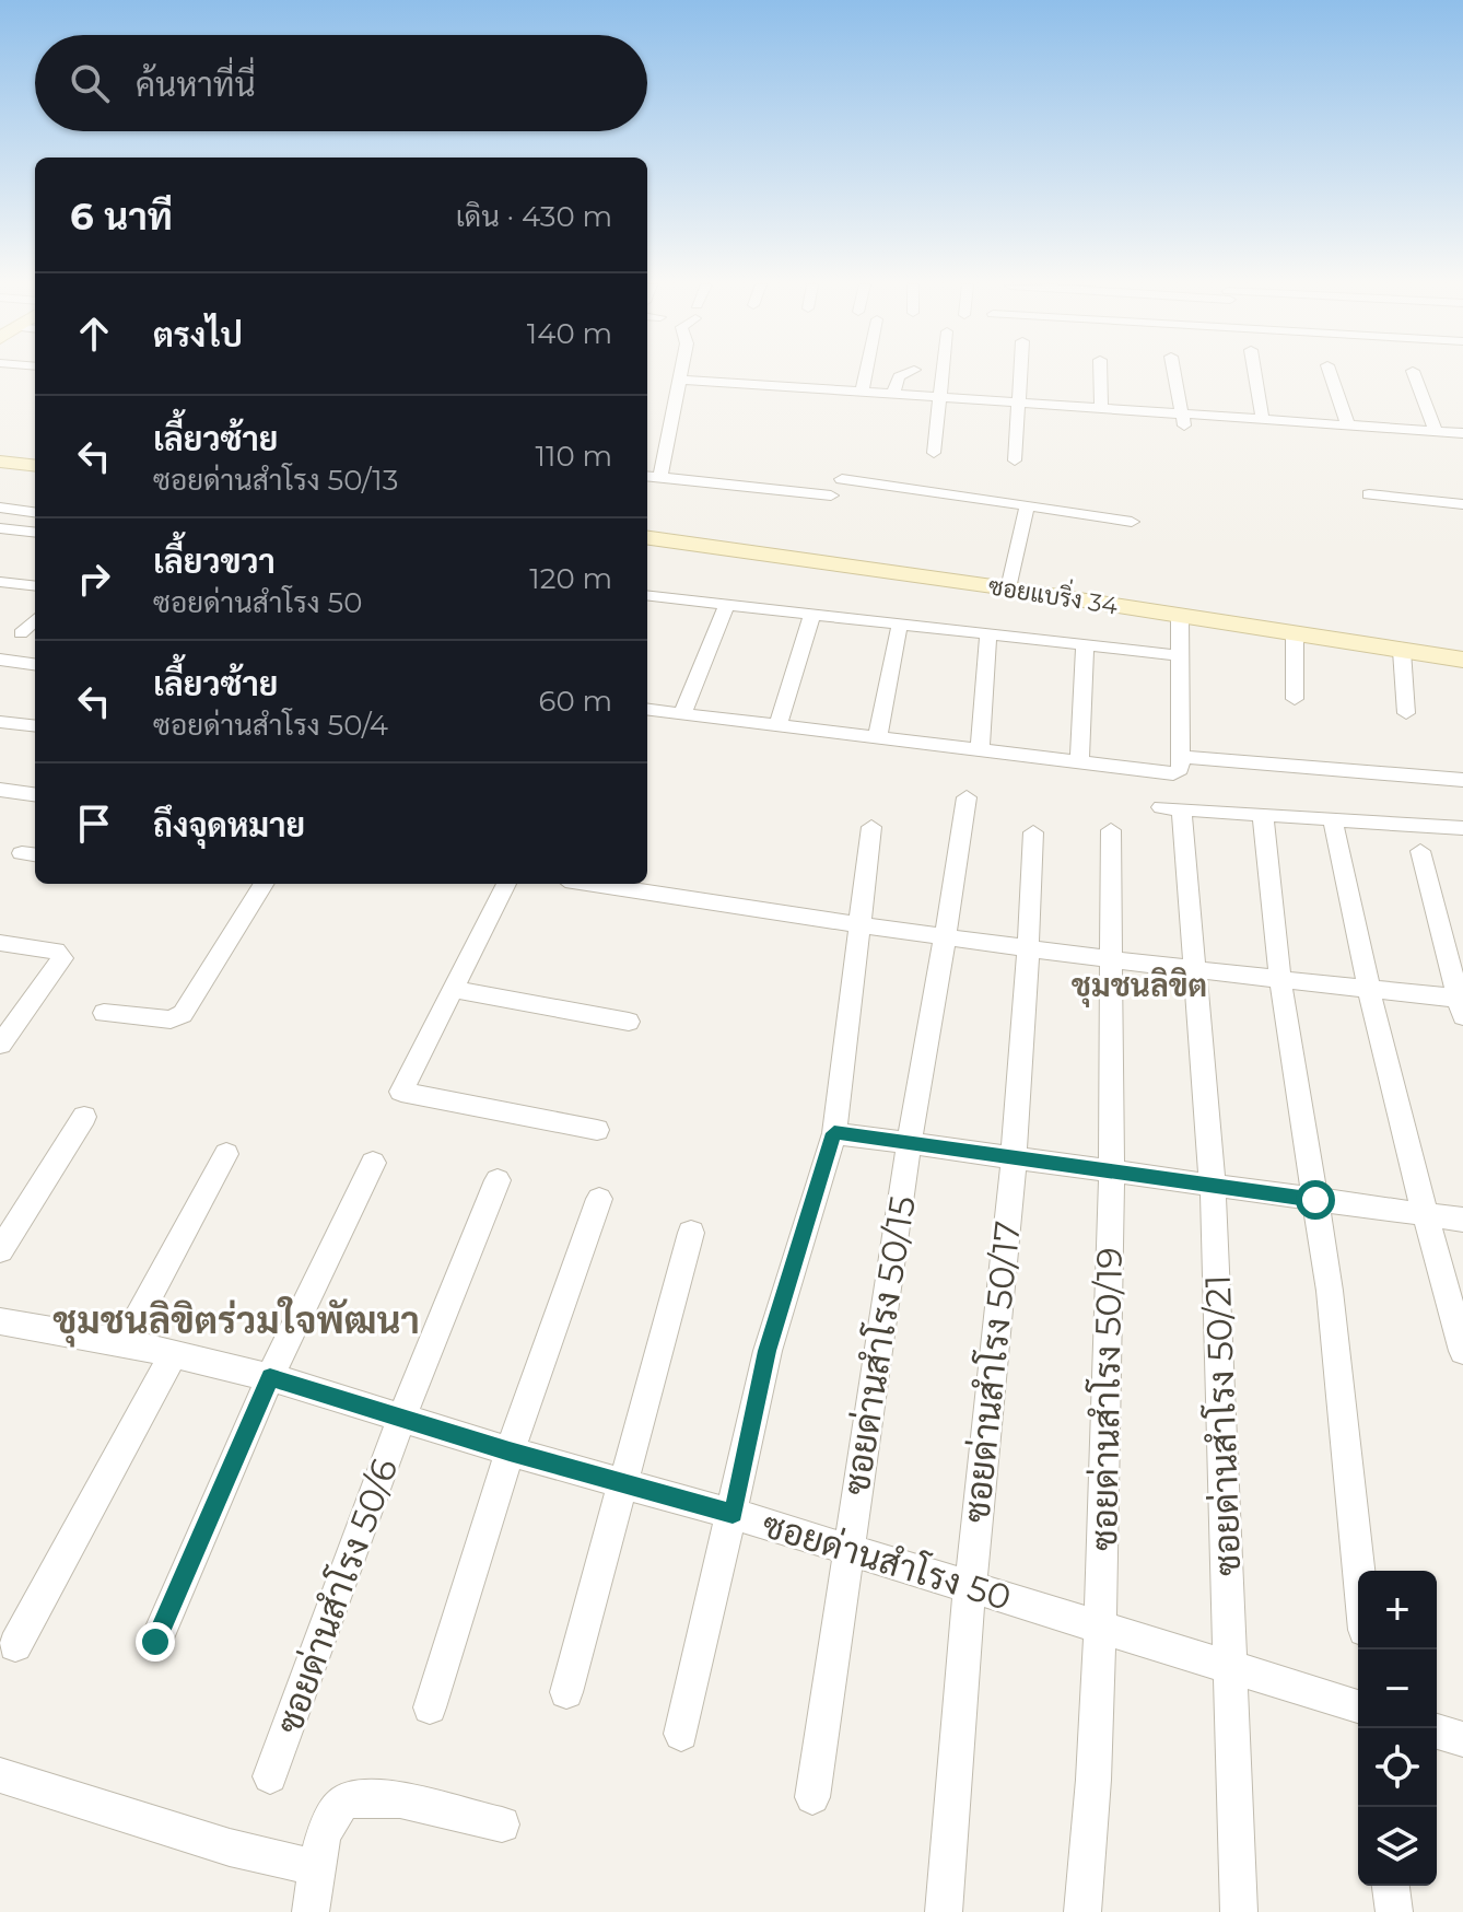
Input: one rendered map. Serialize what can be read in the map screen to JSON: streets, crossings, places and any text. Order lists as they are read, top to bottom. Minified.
{"streets":{"street":["ซอยแบริ่ง 34","ซอยด่านสำโรง 50/15","ซอยด่านสำโรง 50/17","ซอยด่านสำโรง 50/19","ซอยด่านสำโรง 50/21","ซอยด่านสำโรง 50","ซอยด่านสำโรง 50/6"]},"crossings":[["ซอยด่านสำโรง 50/15","ซอยด่านสำโรง 50"],["ซอยด่านสำโรง 50/17","ซอยด่านสำโรง 50"],["ซอยด่านสำโรง 50/19","ซอยด่านสำโรง 50"],["ซอยด่านสำโรง 50/21","ซอยด่านสำโรง 50"],["ซอยด่านสำโรง 50","ซอยด่านสำโรง 50/6"]],"districts":["ชุมชนลิขิต","ชุมชนลิขิตร่วมใจพัฒนา"],"page":{"search":"ค้นหาที่นี่","heading":["6 นาที","เดิน · 430 m"],"list":[["ตรงไป","140 m"],["เลี้ยวซ้าย","ซอยด่านสำโรง 50/13","110 m"],["เลี้ยวขวา","ซอยด่านสำโรง 50","120 m"],["เลี้ยวซ้าย","ซอยด่านสำโรง 50/4","60 m"],"ถึงจุดหมาย"],"map_buttons":["+","−"]}}
